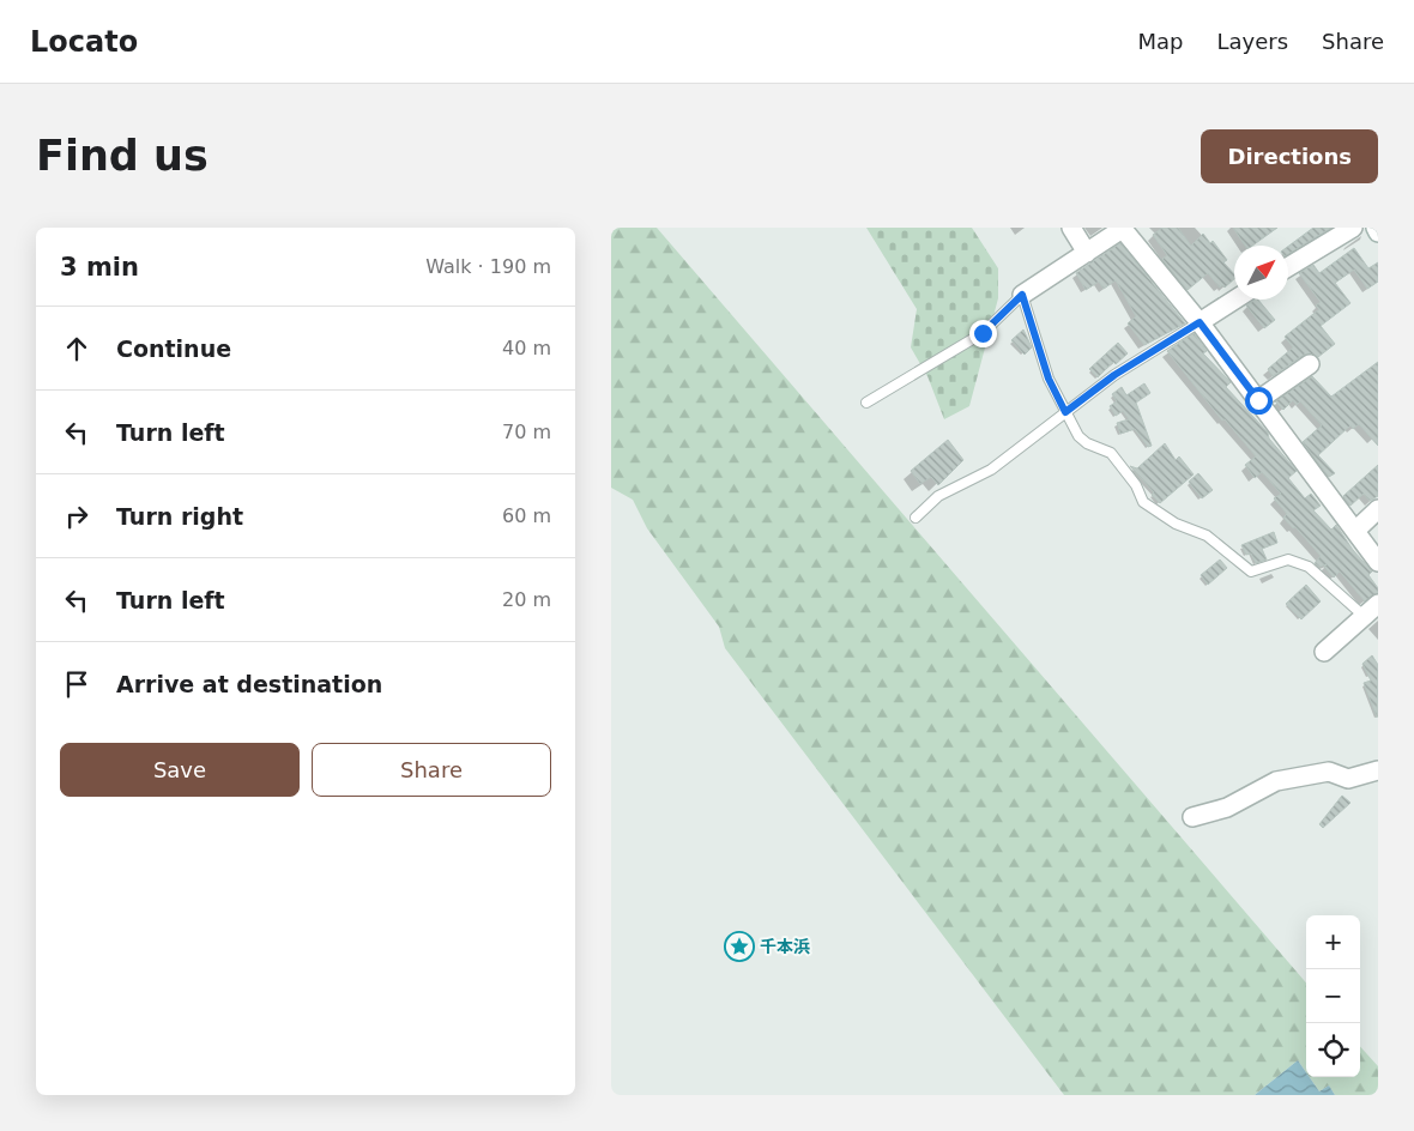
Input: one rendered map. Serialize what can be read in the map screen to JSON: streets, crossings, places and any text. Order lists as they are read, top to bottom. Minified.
{"places":{"place":["千本浜"]},"north":"top right","page":{"header":"Locato","nav":["Map","Layers","Share"],"buttons":["Directions",["Save","Share"]],"title":"Find us","heading":["3 min","Walk · 190 m"],"list":[["Continue","40 m"],["Turn left","70 m"],["Turn right","60 m"],["Turn left","20 m"],"Arrive at destination"],"map_buttons":["+","−"]}}
